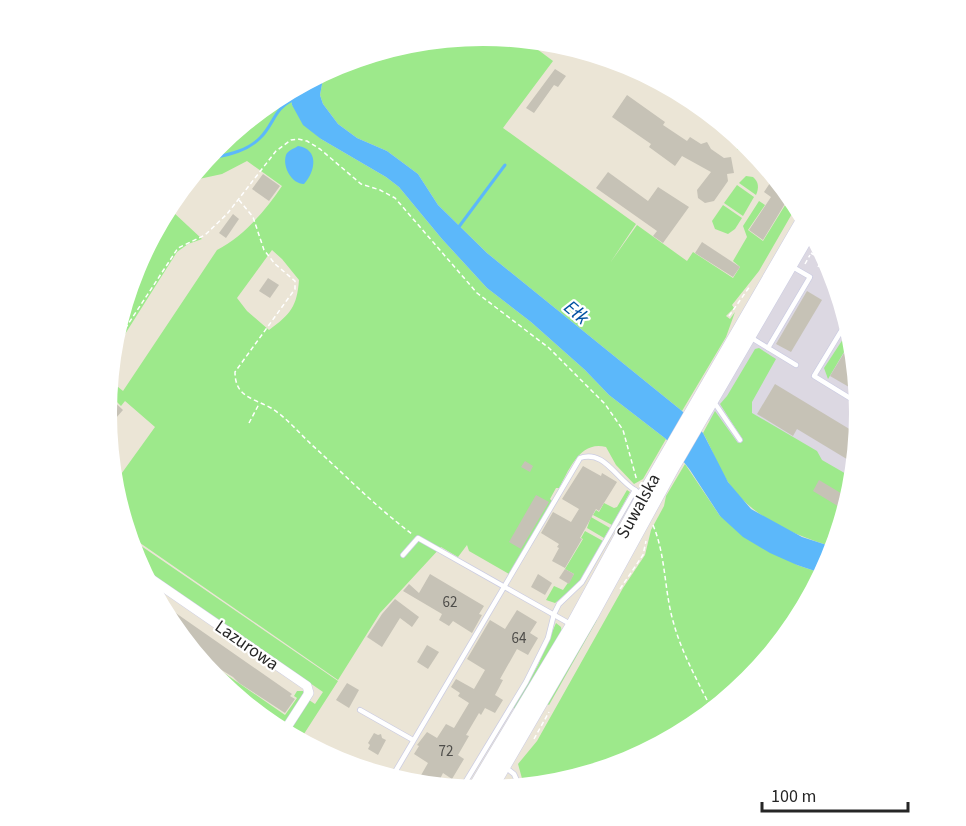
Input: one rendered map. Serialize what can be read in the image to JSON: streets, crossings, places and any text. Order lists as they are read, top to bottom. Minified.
{"streets":{"street":["Suwalska","Lazurowa"]},"water":["Ełk"],"house_numbers":["62","64","72"],"scale_bar":"100 m"}
